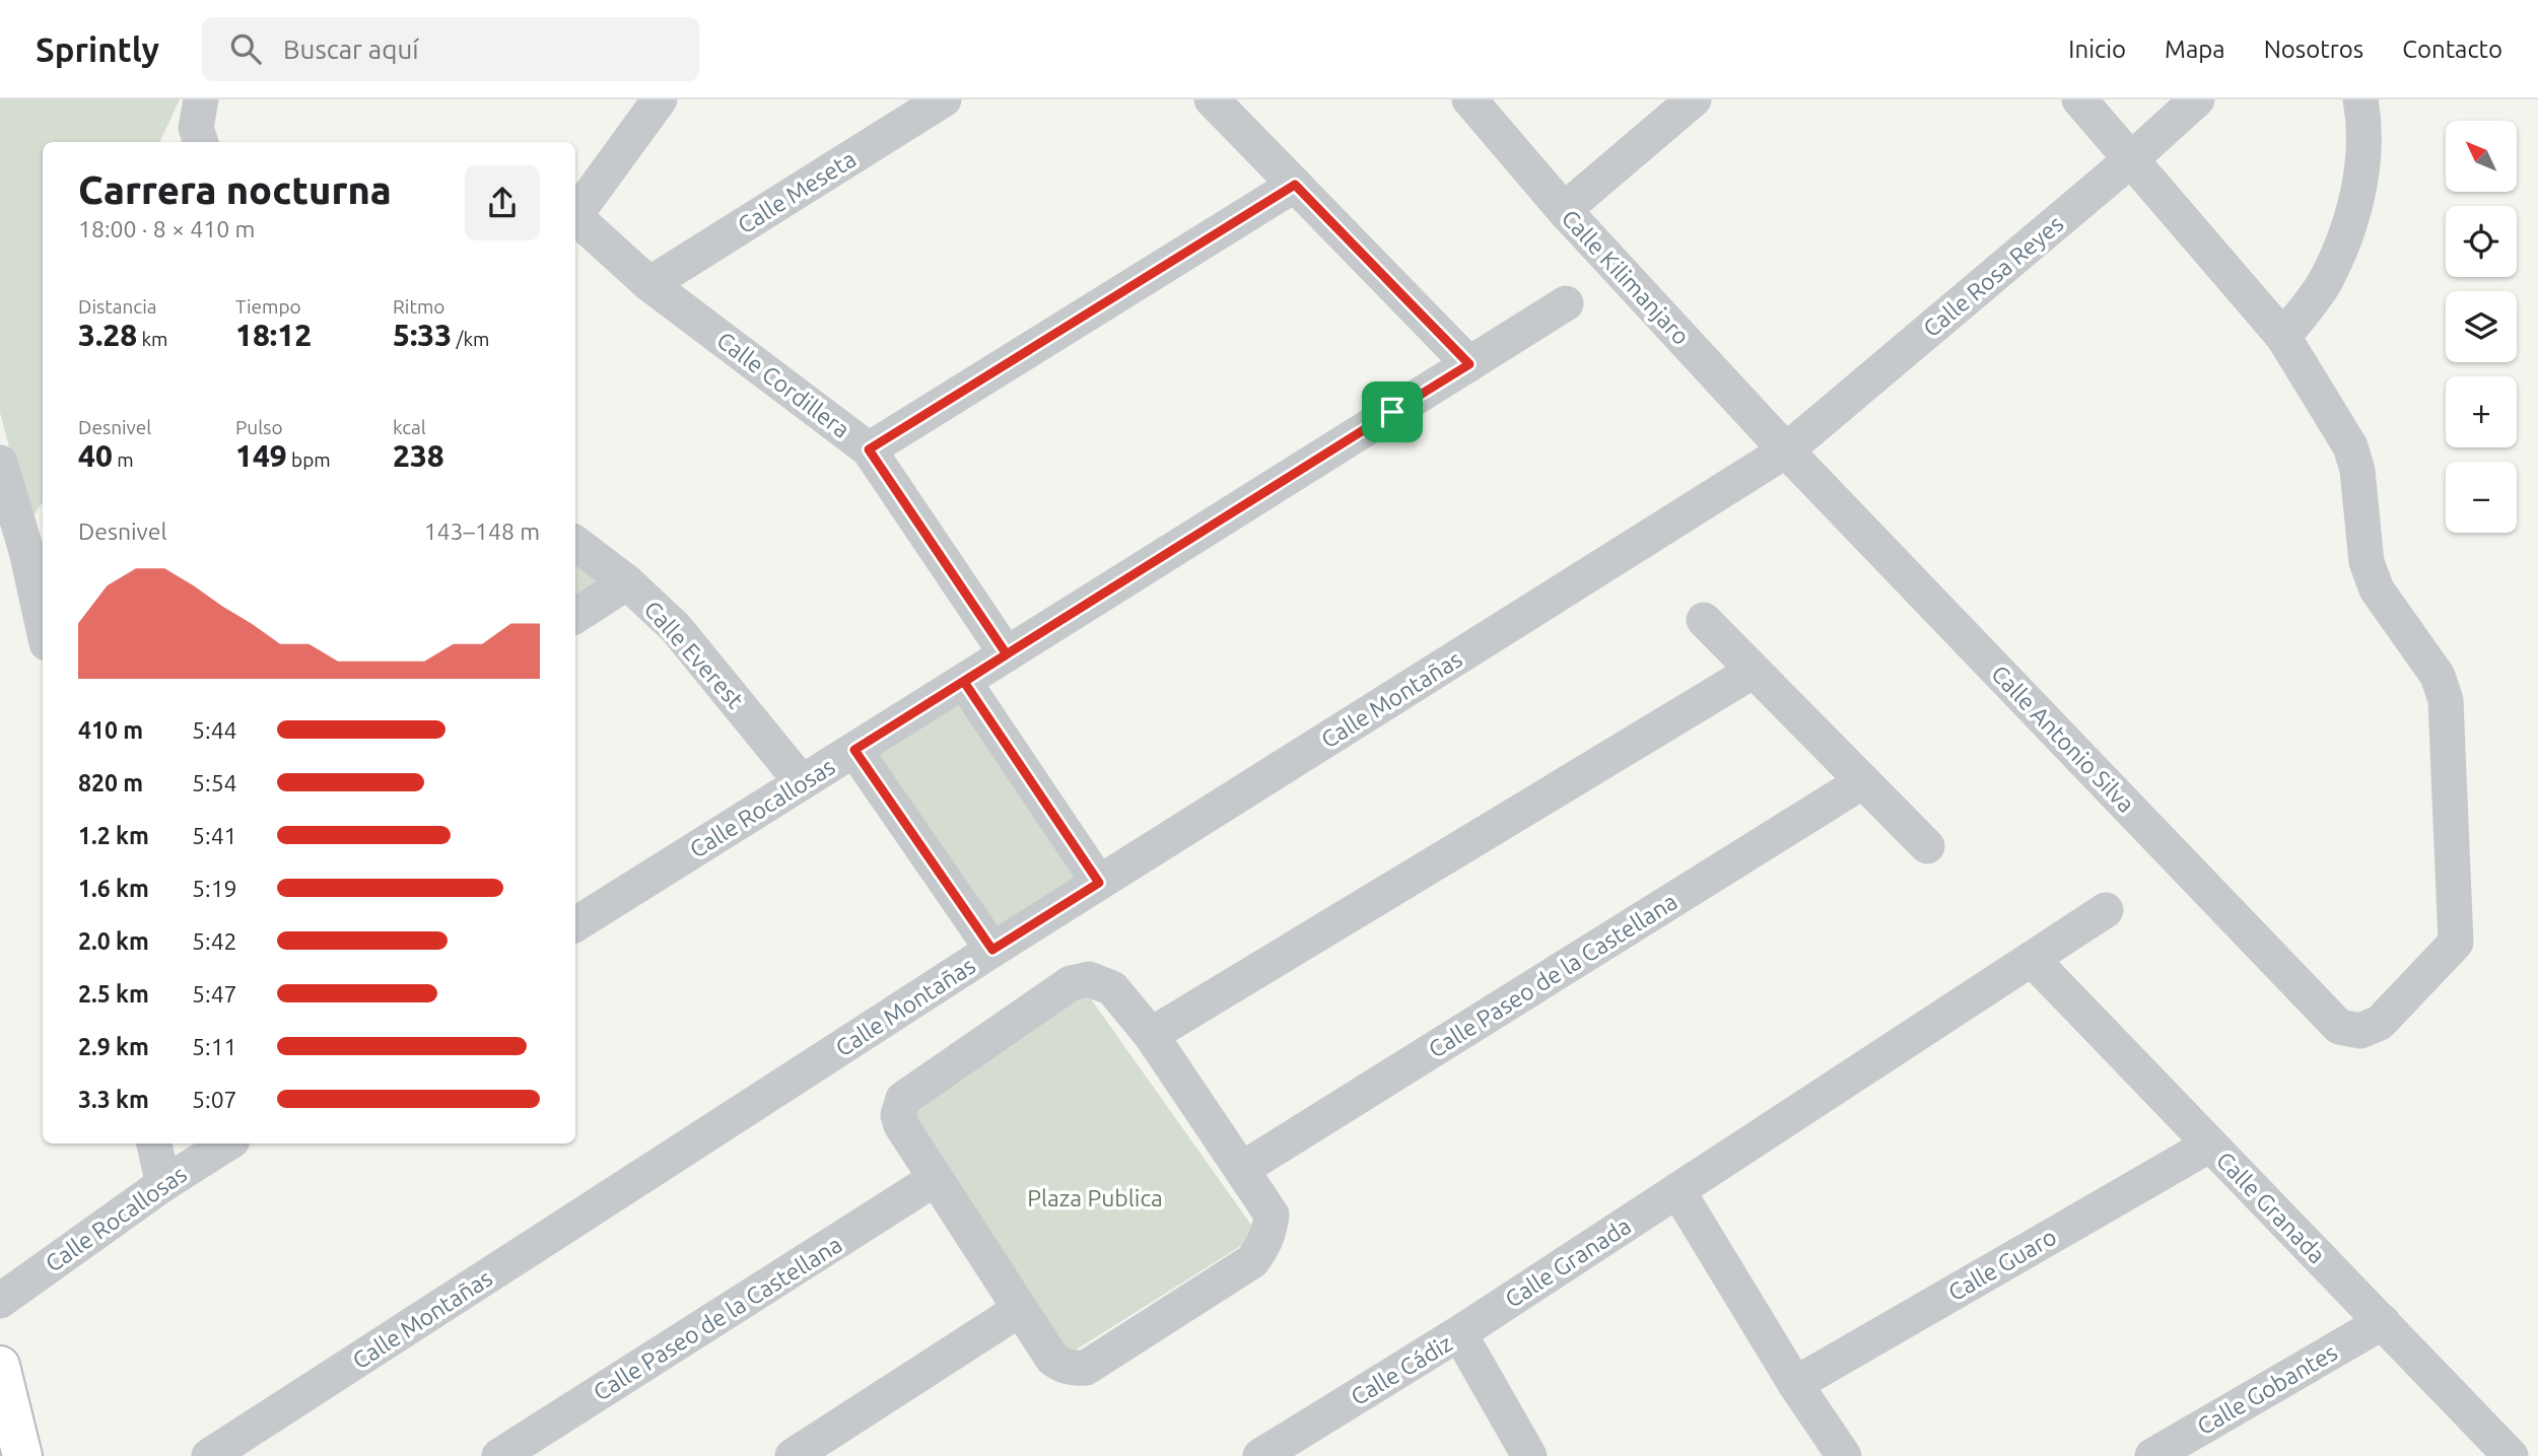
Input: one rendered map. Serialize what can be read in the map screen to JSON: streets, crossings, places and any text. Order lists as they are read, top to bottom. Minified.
{"streets":{"street":["Calle Meseta","Calle Rosa Reyes","Calle Kilimanjaro","Calle Cordillera","Calle Everest","Calle Montañas","Calle Antonio Silva","Calle Rocallosas","Calle Paseo de la Castellana","Calle Granada","Calle Guaro","Calle Cádiz","Calle Gobantes"]},"crossings":[["Calle Meseta","Calle Cordillera"],["Calle Rosa Reyes","Calle Kilimanjaro"],["Calle Rosa Reyes","Calle Montañas"],["Calle Rosa Reyes","Calle Antonio Silva"],["Calle Kilimanjaro","Calle Montañas"],["Calle Kilimanjaro","Calle Antonio Silva"],["Calle Cordillera","Calle Rocallosas"],["Calle Everest","Calle Rocallosas"],["Calle Montañas","Calle Antonio Silva"],["Calle Granada","Calle Guaro"],["Calle Granada","Calle Cádiz"],["Calle Granada","Calle Gobantes"]],"parks":["Plaza Publica"],"north":"top left","page":{"header":"Sprintly","search":"Buscar aquí","nav":["Inicio","Mapa","Nosotros","Contacto"],"map_buttons":["+","−"],"heading":["Carrera nocturna","18:00 · 8 × 410 m"],"stats":[["Distancia","3.28 km"],["Tiempo","18:12"],["Ritmo","5:33 /km"],["Desnivel","40 m"],["Pulso","149 bpm"],["kcal","238"]],"chart":["Desnivel","143–148 m"],"list":[{"name":"410 m","note":"5:44"},{"name":"820 m","note":"5:54"},{"name":"1.2 km","note":"5:41"},{"name":"1.6 km","note":"5:19"},{"name":"2.0 km","note":"5:42"},{"name":"2.5 km","note":"5:47"},{"name":"2.9 km","note":"5:11"},{"name":"3.3 km","note":"5:07"}]}}
